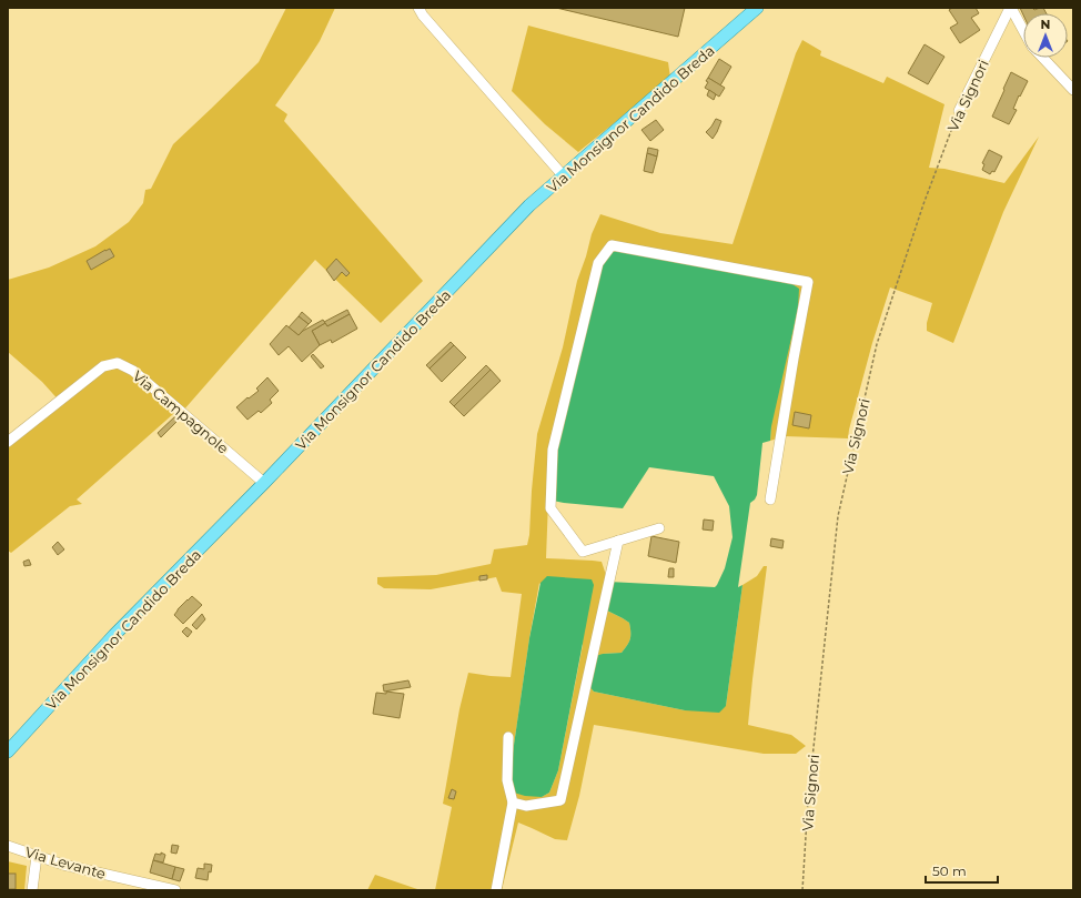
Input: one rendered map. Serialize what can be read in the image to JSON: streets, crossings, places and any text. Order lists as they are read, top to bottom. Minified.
{"streets":{"main road":["Via Monsignor Candido Breda"],"street":["Via Signori","Via Campagnole","Via Levante"]},"crossings":[["Via Monsignor Candido Breda","Via Campagnole"]],"scale_bar":"50 m","north":"top"}
